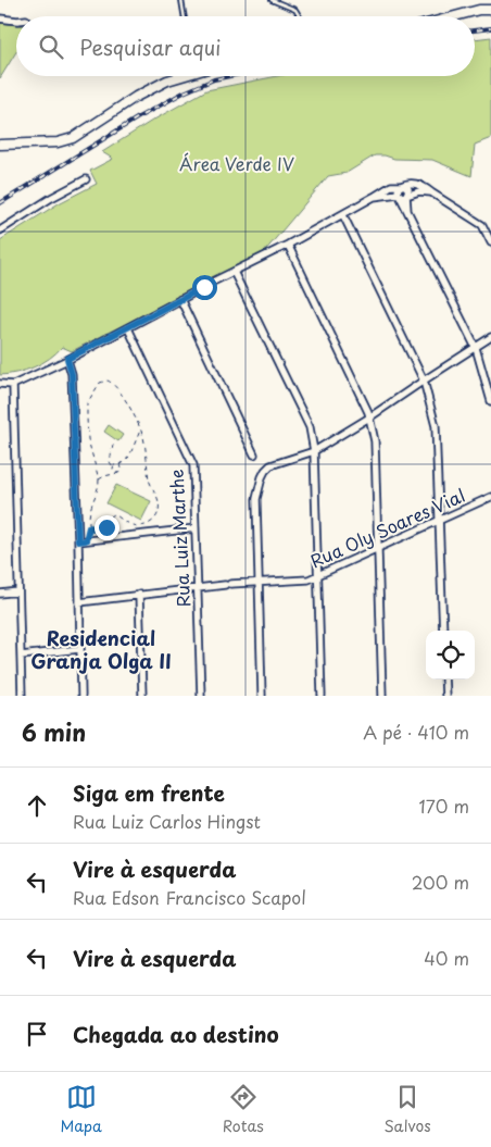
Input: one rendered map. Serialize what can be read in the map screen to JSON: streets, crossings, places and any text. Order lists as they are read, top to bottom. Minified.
{"streets":{"street":["Rua Oly Soares Vial","Rua Luiz Marthe"]},"crossings":[["Rua Oly Soares Vial","Rua Luiz Marthe"]],"districts":["Residencial Granja Olga II"],"parks":["Área Verde IV"],"page":{"search":"Pesquisar aqui","heading":["6 min","A pé · 410 m"],"list":[["Siga em frente","Rua Luiz Carlos Hingst","170 m"],["Vire à esquerda","Rua Edson Francisco Scapol","200 m"],["Vire à esquerda","40 m"],"Chegada ao destino"],"nav":["Mapa","Rotas","Salvos"]}}
